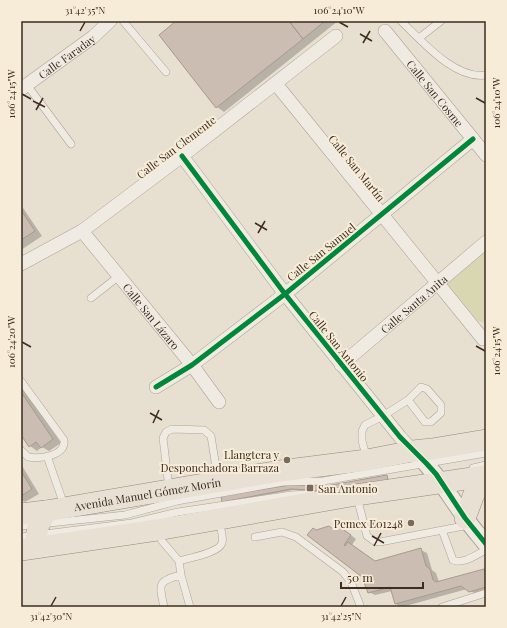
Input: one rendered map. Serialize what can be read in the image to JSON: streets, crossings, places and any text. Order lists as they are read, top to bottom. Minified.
{"streets":{"main road":["Avenida Manuel Gómez Morín"],"street":["Calle Faraday","Calle San Cosme","Calle San Clemente","Calle San Martín","Calle San Samuel","Calle Santa Anita","Calle San Lázaro","Calle San Antonio"]},"crossings":[["Calle San Cosme","Calle San Samuel"],["Calle San Clemente","Calle San Martín"],["Calle San Clemente","Calle San Lázaro"],["Calle San Clemente","Calle San Antonio"],["Calle San Martín","Calle San Samuel"],["Calle San Martín","Calle Santa Anita"],["Calle San Samuel","Calle San Lázaro"],["Calle San Samuel","Calle San Antonio"],["Calle Santa Anita","Calle San Antonio"],["Calle San Antonio","Avenida Manuel Gómez Morín"]],"places":{"other":["Llangtera y Desponchadora Barraza","Pemex E01248"],"transit":["San Antonio"]},"scale_bar":"50 m","coordinates":["31°42'35\"N","106°24'10\"W","106°24'15\"W","106°24'20\"W","31°42'30\"N","31°42'25\"N"]}
